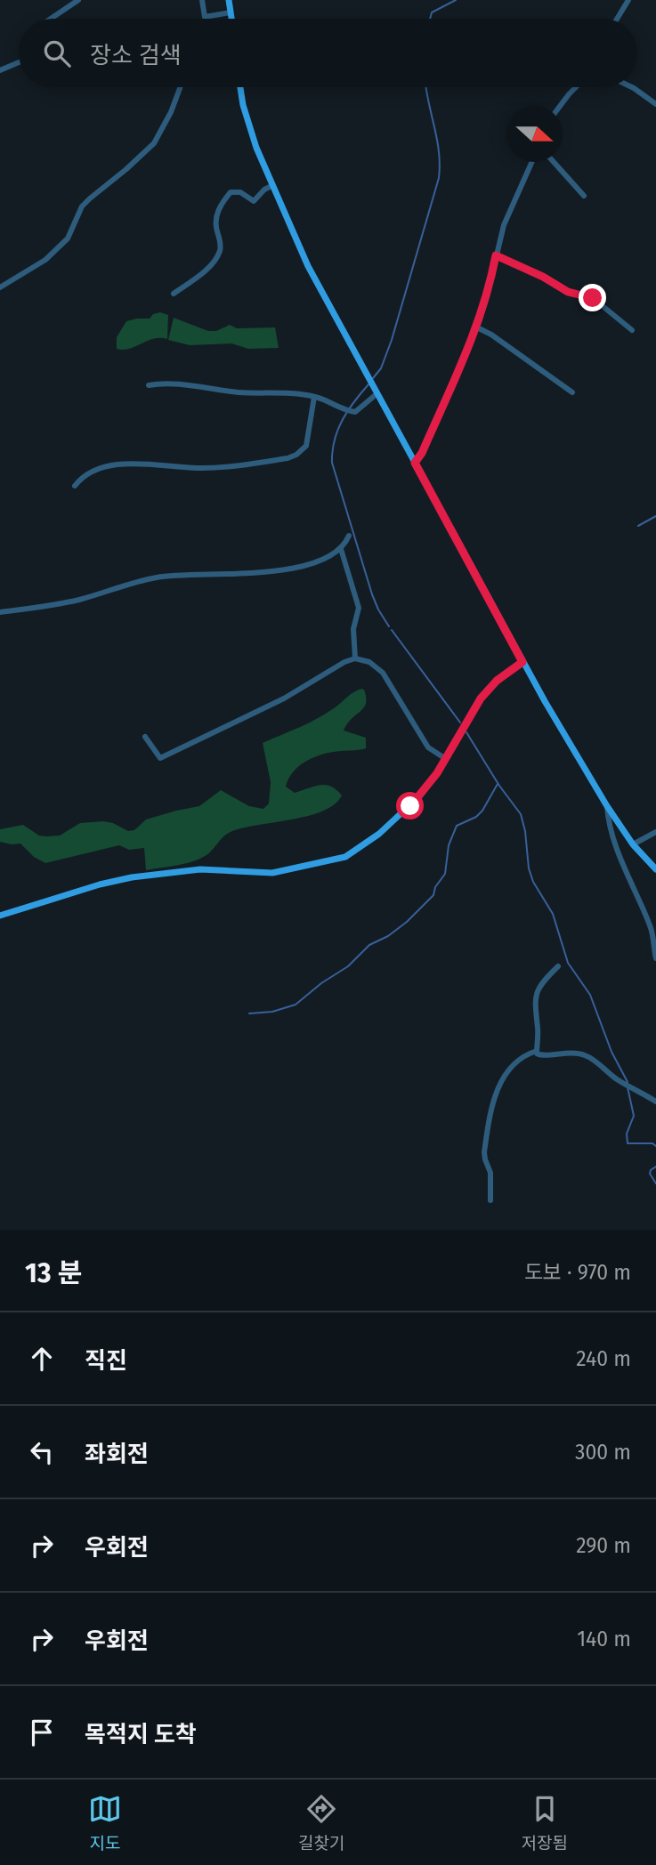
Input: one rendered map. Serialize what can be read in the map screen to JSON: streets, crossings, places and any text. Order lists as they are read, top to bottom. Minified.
{"north":"right","page":{"search":"장소 검색","heading":["13 분","도보 · 970 m"],"list":[["직진","240 m"],["좌회전","300 m"],["우회전","290 m"],["우회전","140 m"],"목적지 도착"],"nav":["지도","길찾기","저장됨"]}}
